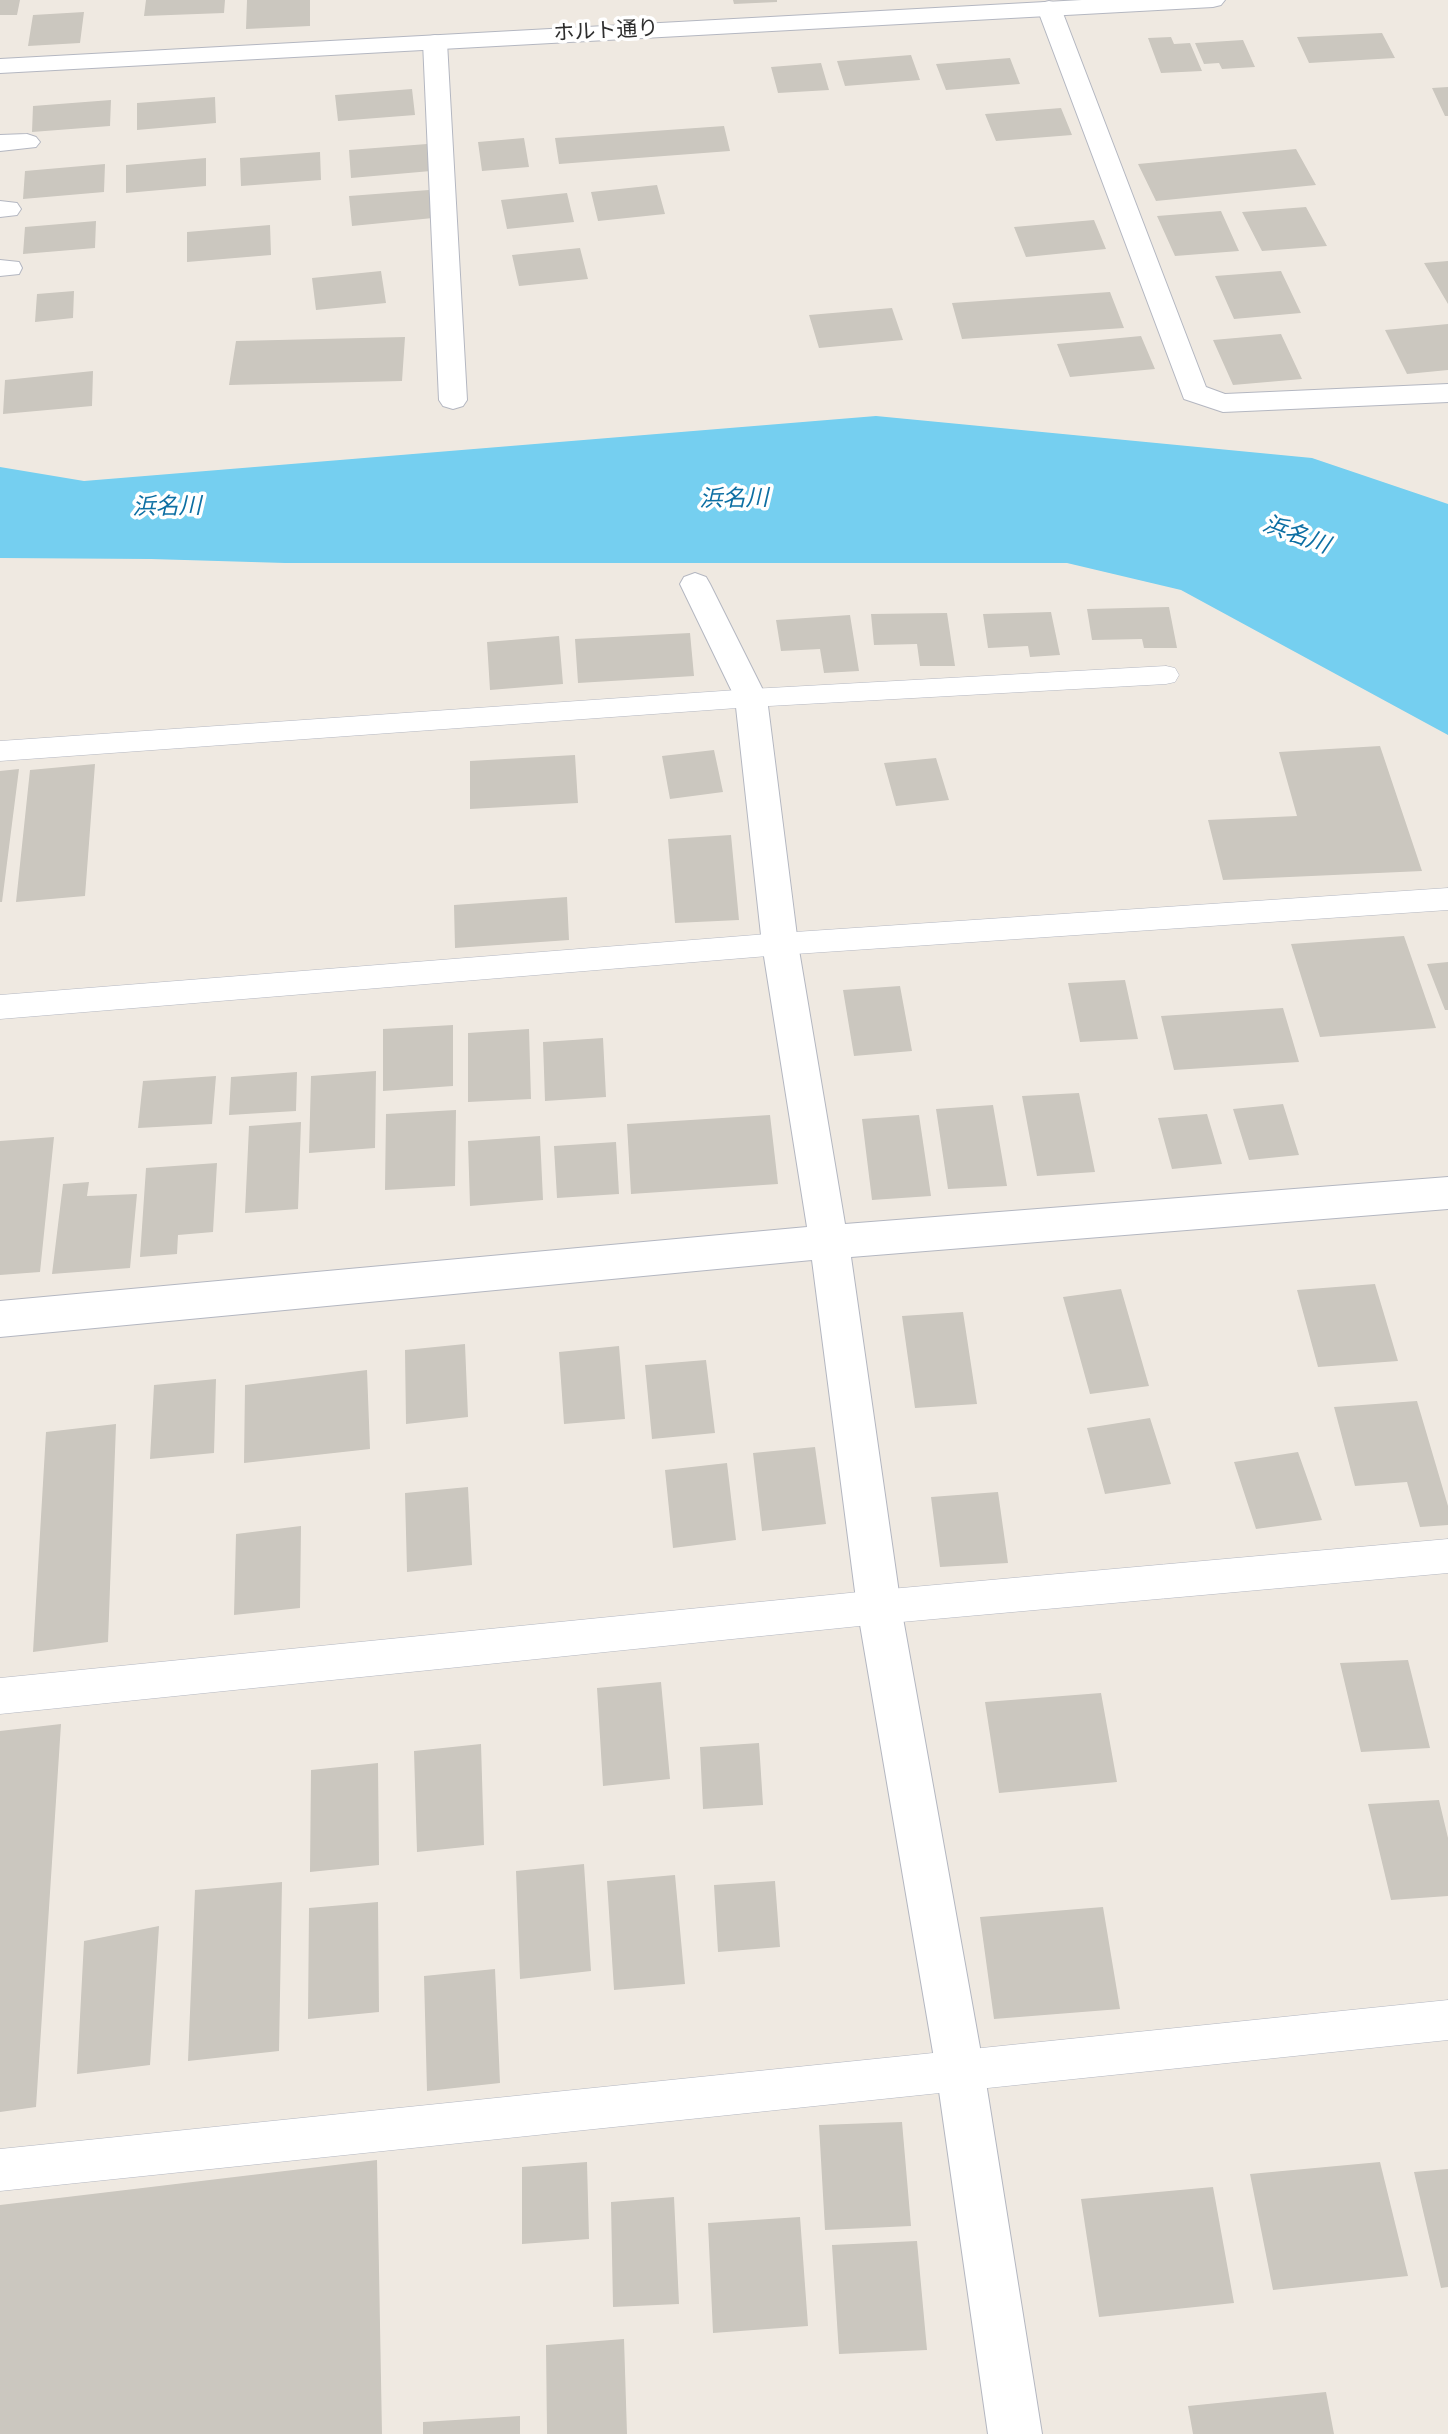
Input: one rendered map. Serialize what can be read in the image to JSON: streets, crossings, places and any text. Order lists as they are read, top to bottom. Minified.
{"streets":{"street":["ホルト通り"]},"water":["浜名川"]}
